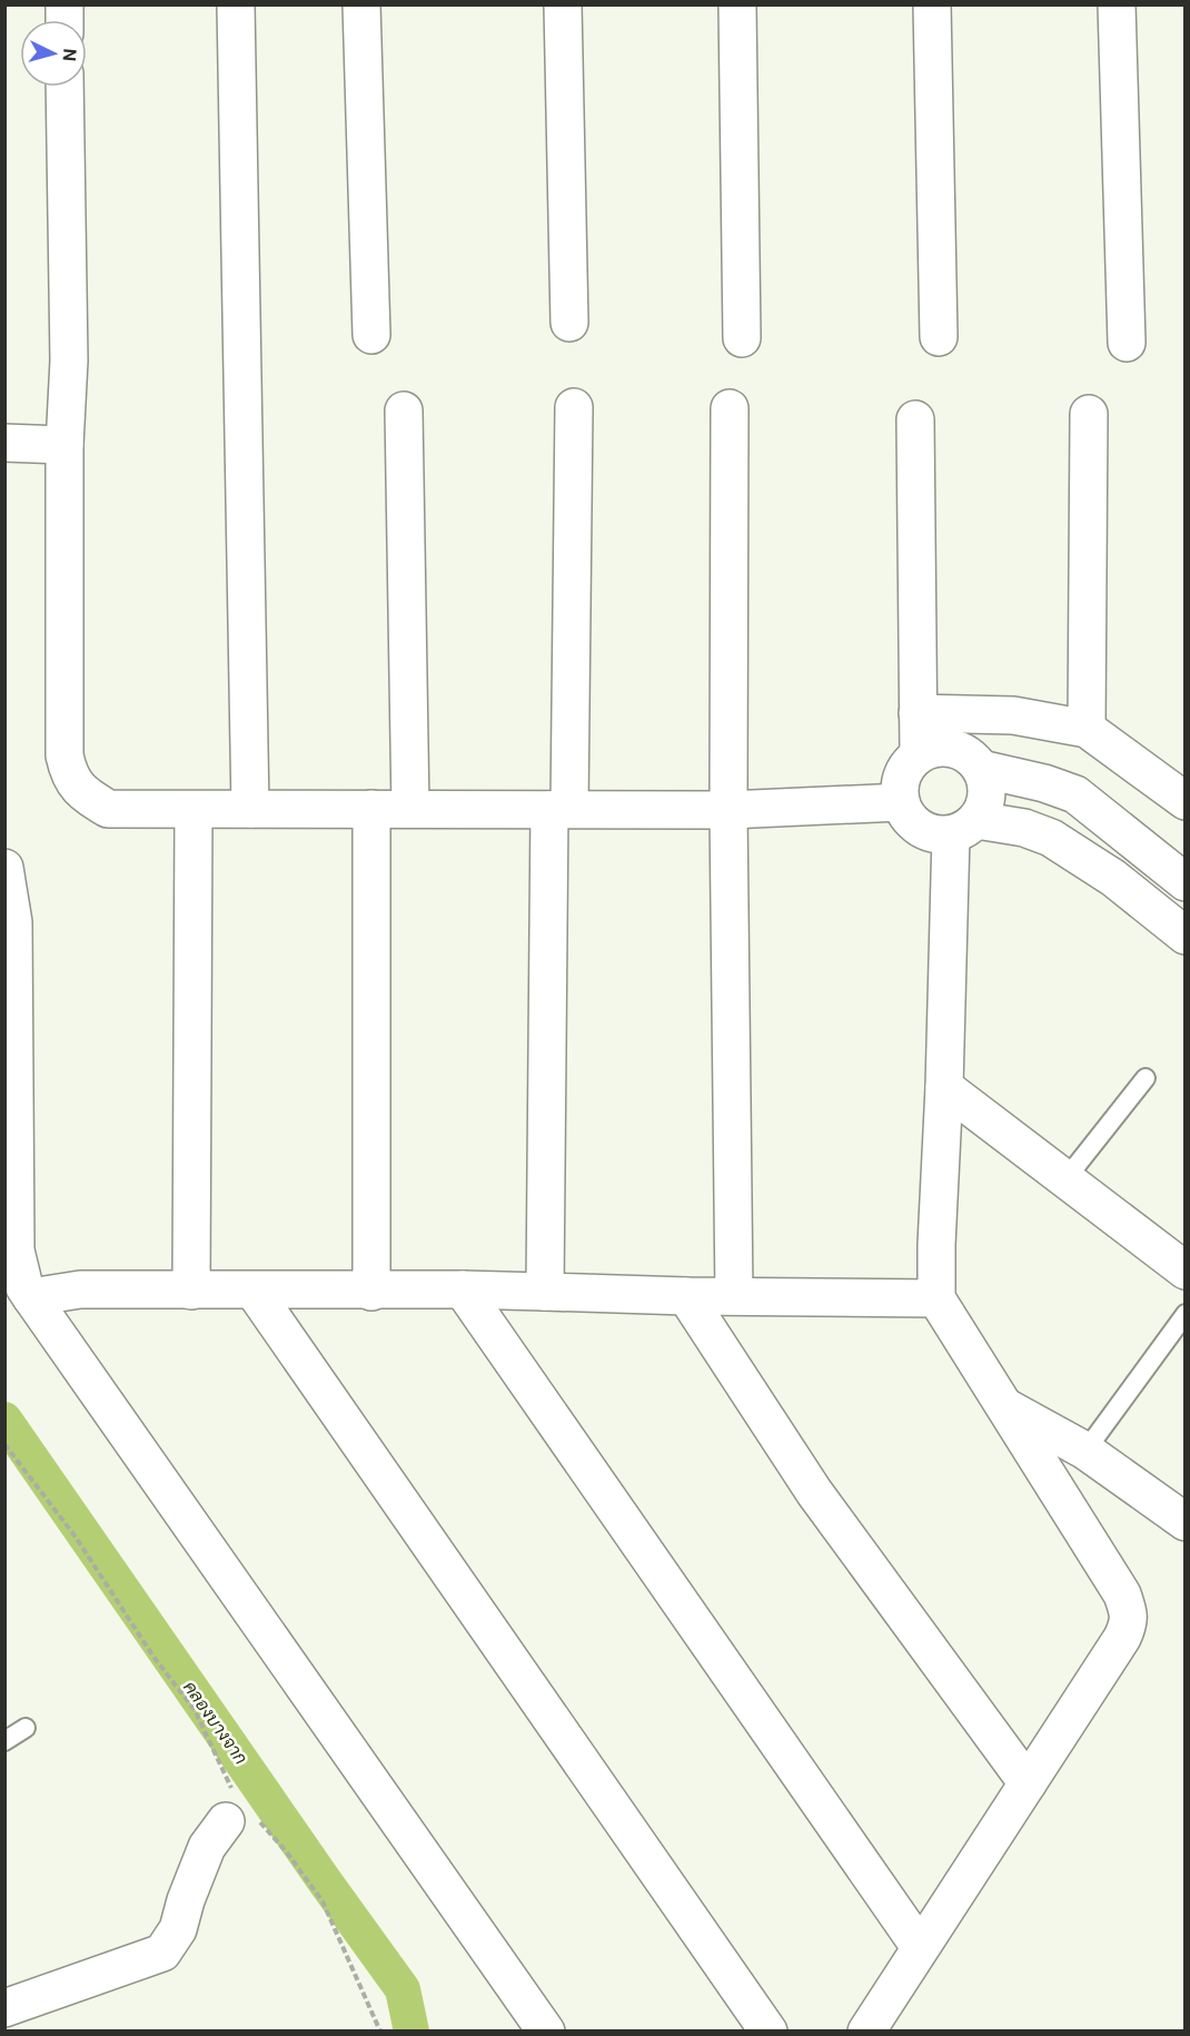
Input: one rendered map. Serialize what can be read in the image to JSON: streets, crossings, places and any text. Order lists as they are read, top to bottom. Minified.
{"water":["คลองบางจาก"],"north":"right"}
